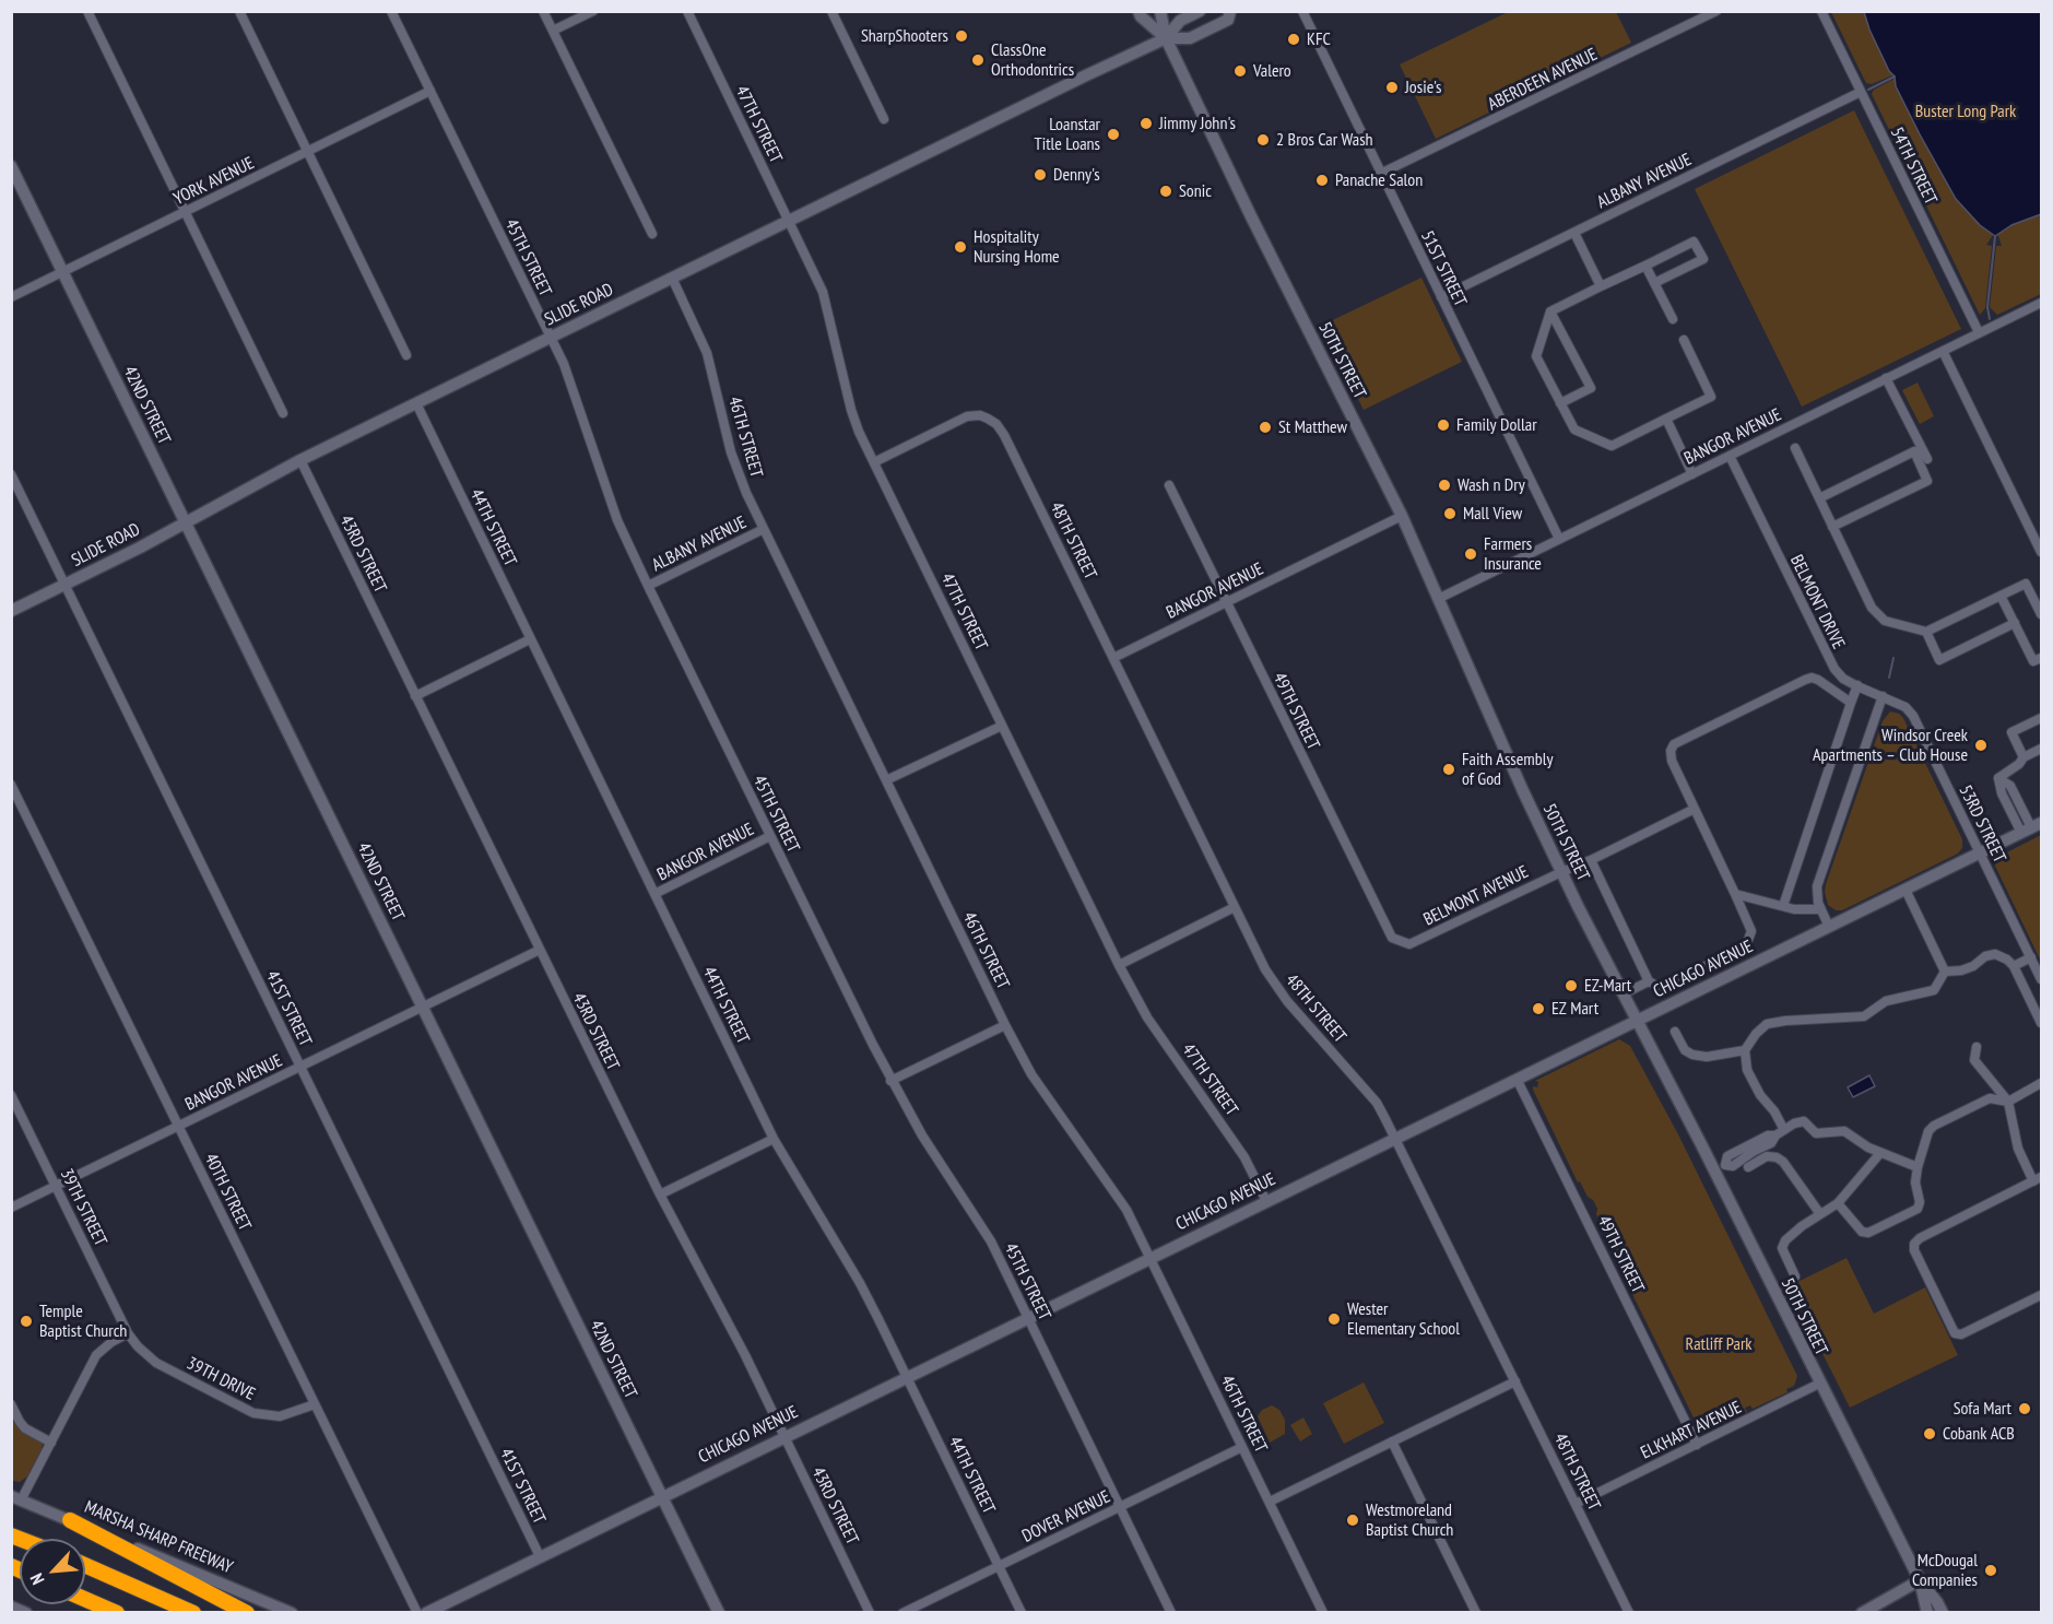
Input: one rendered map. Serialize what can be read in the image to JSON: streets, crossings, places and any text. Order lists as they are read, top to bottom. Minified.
{"streets":{"main road":["SLIDE ROAD","50TH STREET","42ND STREET","CHICAGO AVENUE","MARSHA SHARP FREEWAY"],"street":["ABERDEEN AVENUE","47TH STREET","54TH STREET","YORK AVENUE","ALBANY AVENUE","45TH STREET","51ST STREET","46TH STREET","BANGOR AVENUE","44TH STREET","48TH STREET","43RD STREET","BELMONT DRIVE","49TH STREET","53RD STREET","BELMONT AVENUE","41ST STREET","40TH STREET","39TH STREET","39TH DRIVE","ELKHART AVENUE","DOVER AVENUE"]},"crossings":[["ABERDEEN AVENUE","51ST STREET"],["47TH STREET","SLIDE ROAD"],["47TH STREET","48TH STREET"],["47TH STREET","CHICAGO AVENUE"],["54TH STREET","ALBANY AVENUE"],["54TH STREET","BANGOR AVENUE"],["YORK AVENUE","45TH STREET"],["YORK AVENUE","42ND STREET"],["ALBANY AVENUE","45TH STREET"],["ALBANY AVENUE","51ST STREET"],["ALBANY AVENUE","46TH STREET"],["45TH STREET","SLIDE ROAD"],["45TH STREET","BANGOR AVENUE"],["45TH STREET","CHICAGO AVENUE"],["45TH STREET","DOVER AVENUE"],["51ST STREET","BANGOR AVENUE"],["SLIDE ROAD","50TH STREET"],["SLIDE ROAD","42ND STREET"],["SLIDE ROAD","46TH STREET"],["SLIDE ROAD","44TH STREET"],["SLIDE ROAD","43RD STREET"],["SLIDE ROAD","41ST STREET"],["50TH STREET","BANGOR AVENUE"],["50TH STREET","BELMONT AVENUE"],["50TH STREET","CHICAGO AVENUE"],["50TH STREET","ELKHART AVENUE"],["42ND STREET","BANGOR AVENUE"],["42ND STREET","CHICAGO AVENUE"],["46TH STREET","CHICAGO AVENUE"],["46TH STREET","DOVER AVENUE"],["BANGOR AVENUE","44TH STREET"],["BANGOR AVENUE","48TH STREET"],["BANGOR AVENUE","43RD STREET"],["BANGOR AVENUE","BELMONT DRIVE"],["BANGOR AVENUE","49TH STREET"],["BANGOR AVENUE","41ST STREET"],["BANGOR AVENUE","40TH STREET"],["BANGOR AVENUE","39TH STREET"],["44TH STREET","CHICAGO AVENUE"],["44TH STREET","DOVER AVENUE"],["48TH STREET","CHICAGO AVENUE"],["48TH STREET","ELKHART AVENUE"],["43RD STREET","CHICAGO AVENUE"],["BELMONT DRIVE","53RD STREET"],["49TH STREET","BELMONT AVENUE"],["49TH STREET","CHICAGO AVENUE"],["49TH STREET","ELKHART AVENUE"],["53RD STREET","CHICAGO AVENUE"],["CHICAGO AVENUE","41ST STREET"],["40TH STREET","39TH DRIVE"],["39TH STREET","39TH DRIVE"]],"parks":["Buster Long Park","Ratliff Park"],"places":["SharpShooters","KFC","ClassOne Orthodontrics","Valero","Josie's","Jimmy John's","Loanstar Title Loans","2 Bros Car Wash","Denny's","Panache Salon","Sonic","Hospitality Nursing Home","Family Dollar","St Matthew","Wash n Dry","Mall View","Farmers Insurance","Windsor Creek Apartments – Club House","Faith Assembly of God","EZ-Mart","EZ Mart","Wester Elementary School","Temple Baptist Church","Sofa Mart","Cobank ACB","Westmoreland Baptist Church","McDougal Companies"],"north":"bottom left"}
